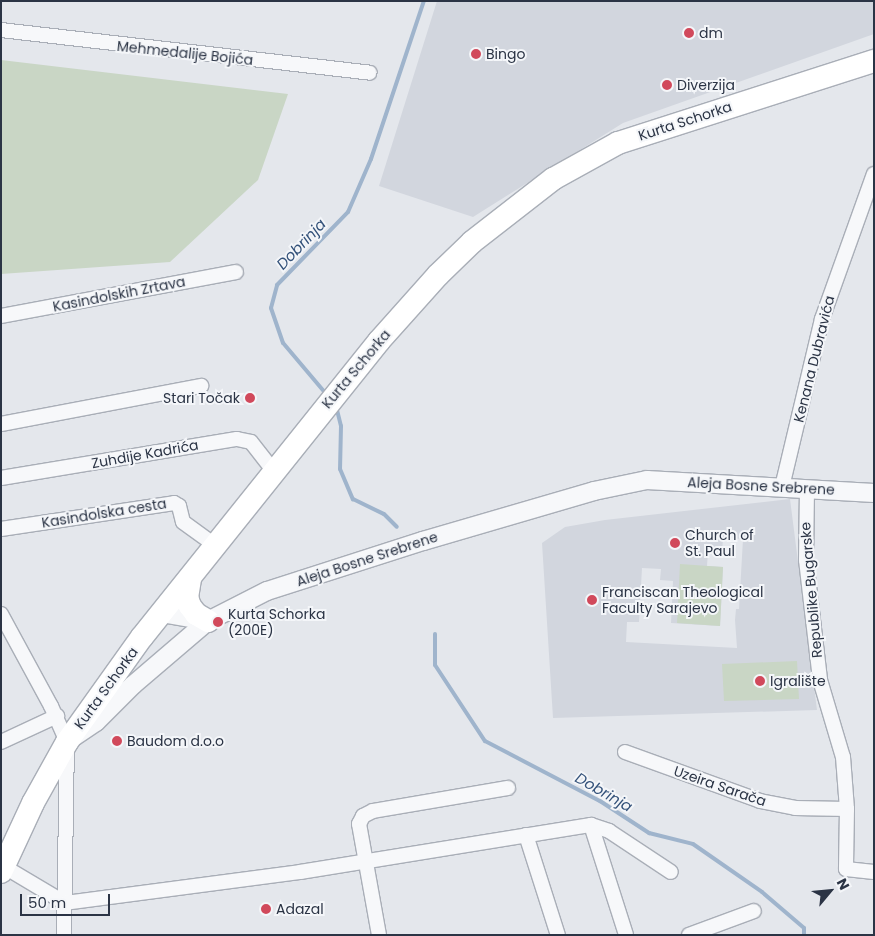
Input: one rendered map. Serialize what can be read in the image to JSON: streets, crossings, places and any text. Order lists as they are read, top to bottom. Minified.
{"streets":{"main road":["Kurta Schorka"],"street":["Mehmedalije Bojića","Kasindolskih Zrtava","Kenana Dubravića","Zuhdije Kadrića","Aleja Bosne Srebrene","Kasindolska cesta","Republike Bugarske","Uzeira Sarača"]},"crossings":[["Kurta Schorka","Zuhdije Kadrića"],["Kurta Schorka","Aleja Bosne Srebrene"],["Kurta Schorka","Kasindolska cesta"],["Kenana Dubravića","Aleja Bosne Srebrene"],["Aleja Bosne Srebrene","Republike Bugarske"],["Republike Bugarske","Uzeira Sarača"]],"water":["Dobrinja"],"places":["dm","Bingo","Diverzija","Stari Točak","Church of St. Paul","Franciscan Theological Faculty Sarajevo","Kurta Schorka (200E)","Igralište","Baudom d.o.o","Adazal"],"scale_bar":"50 m","north":"top right"}
